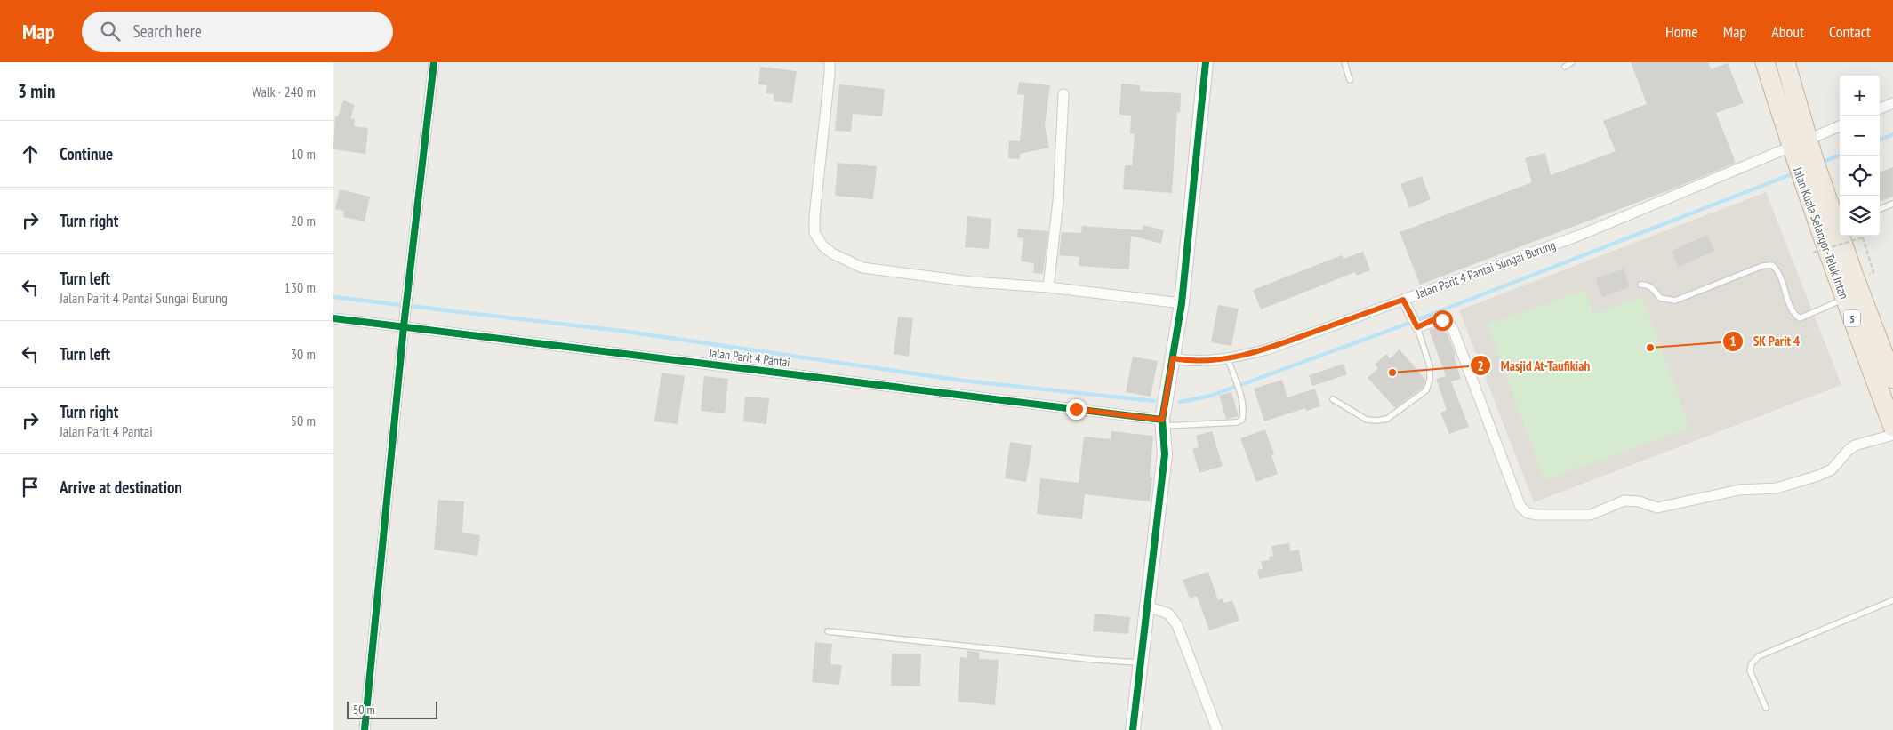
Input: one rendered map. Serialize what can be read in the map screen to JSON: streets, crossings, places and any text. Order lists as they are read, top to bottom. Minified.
{"streets":{"highway":["Jalan Kuala Selangor-Teluk Intan","5"],"street":["Jalan Parit 4 Pantai Sungai Burung","Jalan Parit 4 Pantai"]},"crossings":[["Jalan Kuala Selangor-Teluk Intan","Jalan Parit 4 Pantai Sungai Burung"]],"places":["SK Parit 4","Masjid At-Taufikiah"],"scale_bar":"50 m","page":{"header":"Map","search":"Search here","nav":["Home","Map","About","Contact"],"heading":["3 min","Walk · 240 m"],"map_buttons":["+","−"],"list":[["Continue","10 m"],["Turn right","20 m"],["Turn left","Jalan Parit 4 Pantai Sungai Burung","130 m"],["Turn left","30 m"],["Turn right","Jalan Parit 4 Pantai","50 m"],"Arrive at destination"],"scale":"50 m"}}
